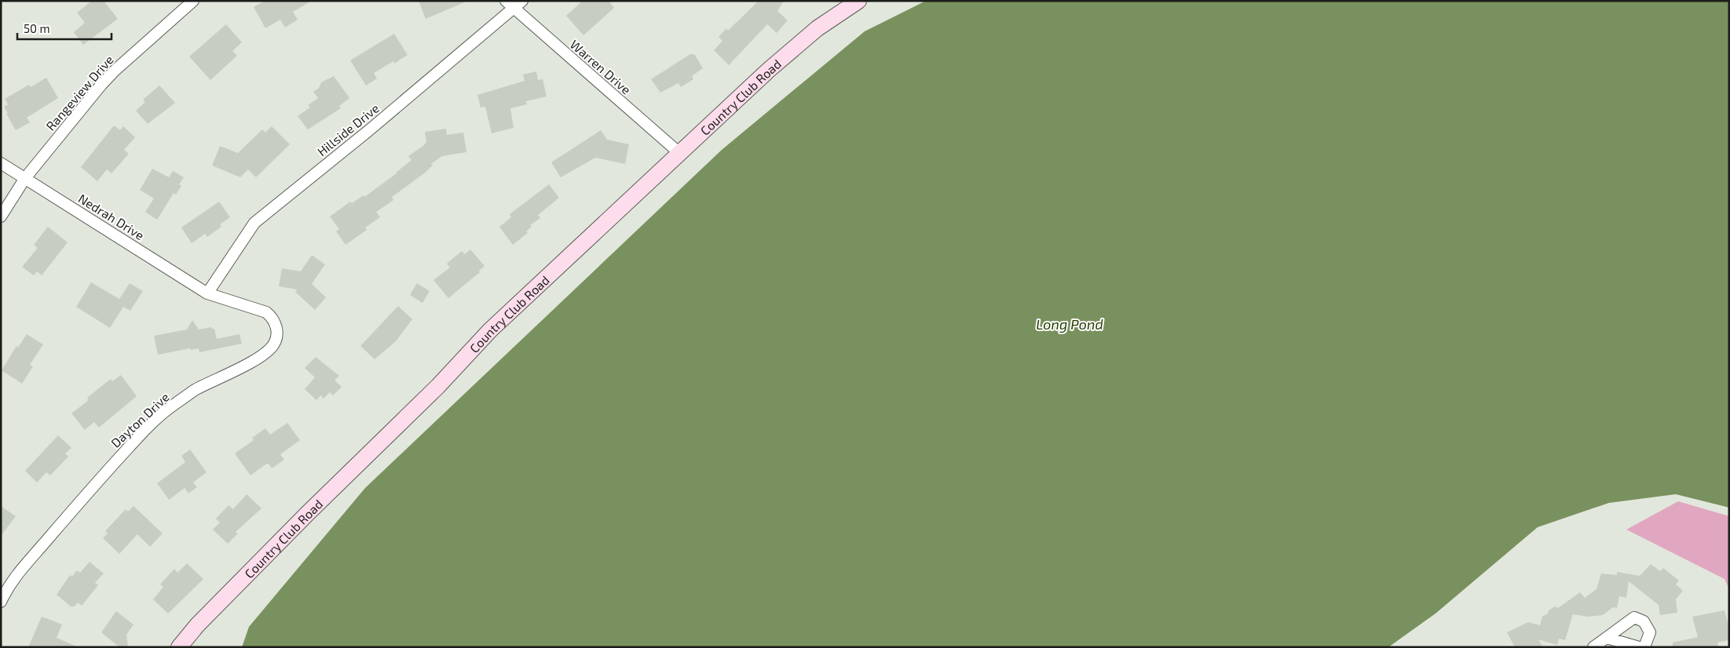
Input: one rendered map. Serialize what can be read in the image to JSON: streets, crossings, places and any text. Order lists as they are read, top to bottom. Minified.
{"streets":{"street":["Warren Drive","Rangeview Drive","Country Club Road","Hillside Drive","Nedrah Drive","Dayton Drive"]},"crossings":[["Warren Drive","Country Club Road"],["Warren Drive","Hillside Drive"],["Rangeview Drive","Nedrah Drive"],["Hillside Drive","Nedrah Drive"],["Hillside Drive","Dayton Drive"],["Nedrah Drive","Dayton Drive"]],"water":["Long Pond"],"scale_bar":"50 m"}
